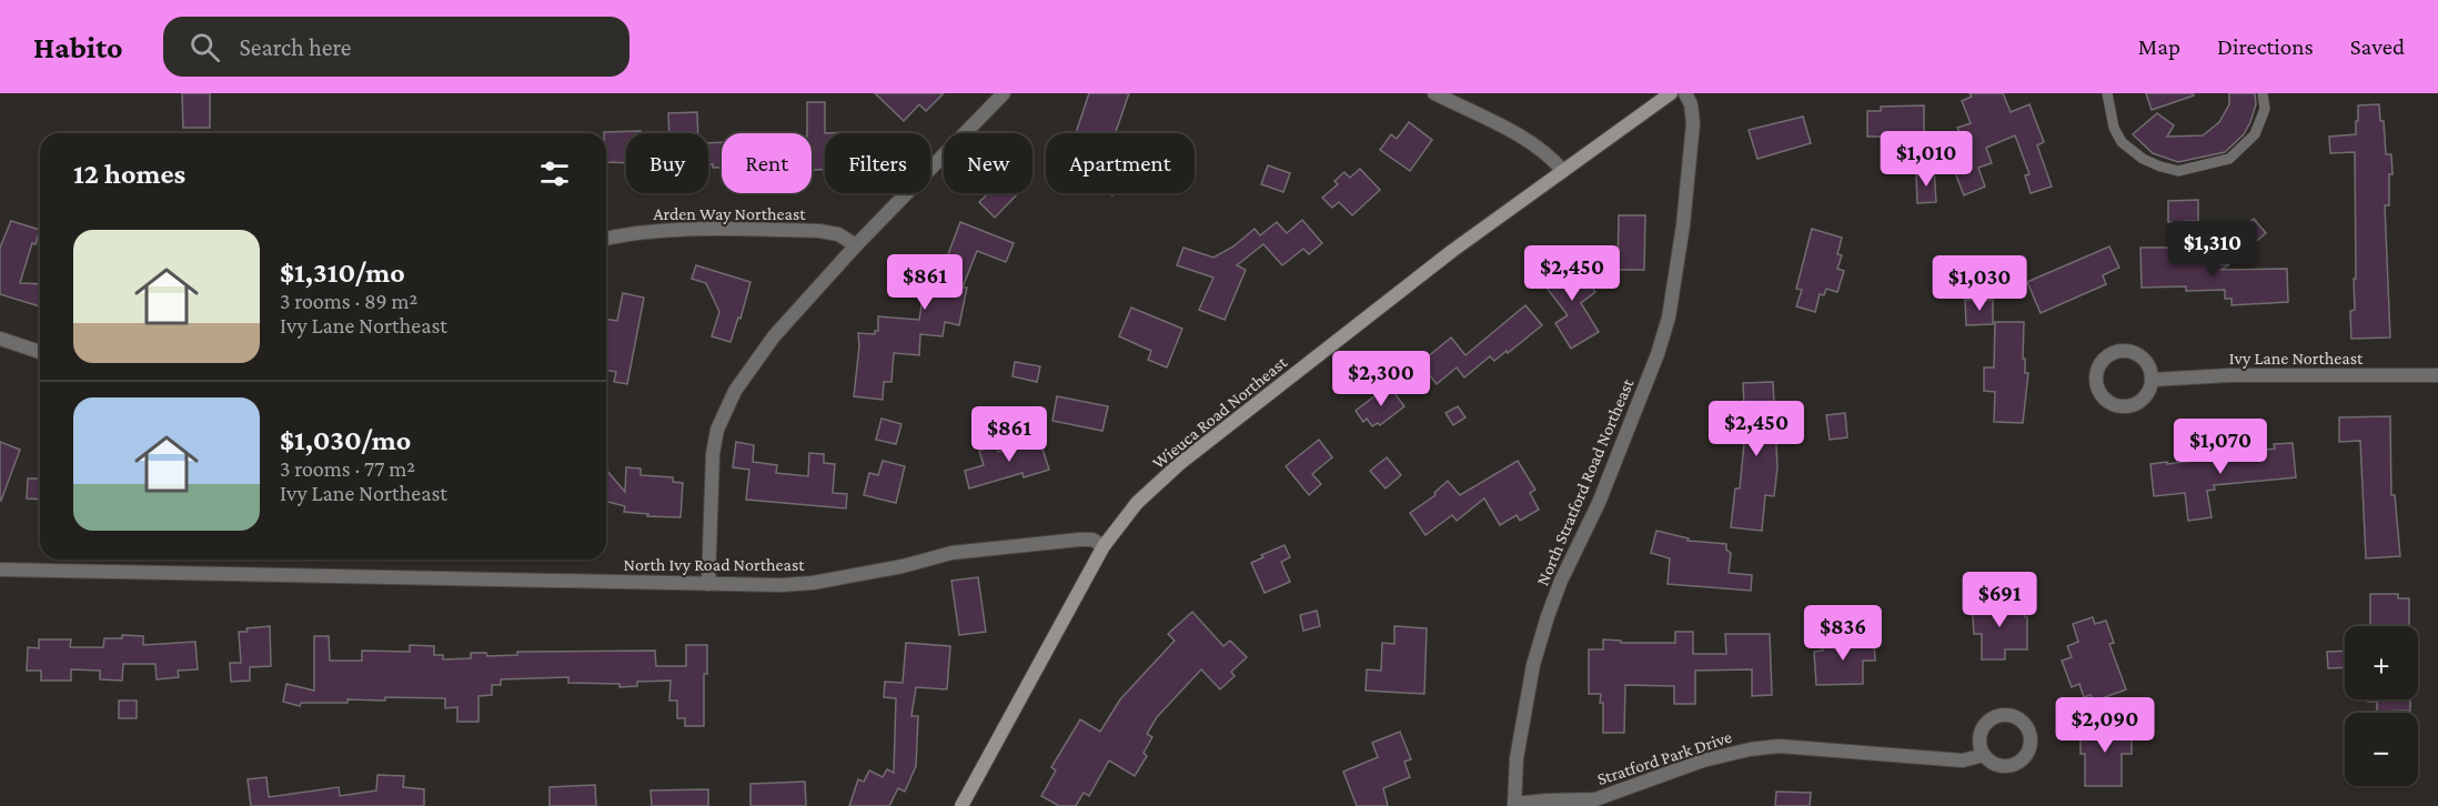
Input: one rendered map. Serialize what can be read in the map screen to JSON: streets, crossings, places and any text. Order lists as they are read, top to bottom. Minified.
{"streets":{"street":["Arden Way Northeast","Ivy Lane Northeast","Wieuca Road Northeast","North Stratford Road Northeast","North Ivy Road Northeast","Stratford Park Drive"]},"crossings":[["Wieuca Road Northeast","North Ivy Road Northeast"],["North Stratford Road Northeast","Stratford Park Drive"]],"page":{"header":"Habito","search":"Search here","nav":["Map","Directions","Saved"],"price":["$1,010","$1,310","$2,450","$861","$1,030","$2,300","$2,450","$861","$1,070","$691","$836","$2,090"],"chip":["Buy","Rent","Filters","New","Apartment"],"heading":"12 homes","list":[{"name":"$1,310/mo","note":"3 rooms · 89 m² · Ivy Lane Northeast"},{"name":"$1,030/mo","note":"3 rooms · 77 m² · Ivy Lane Northeast"}],"map_buttons":["+","−"]}}
